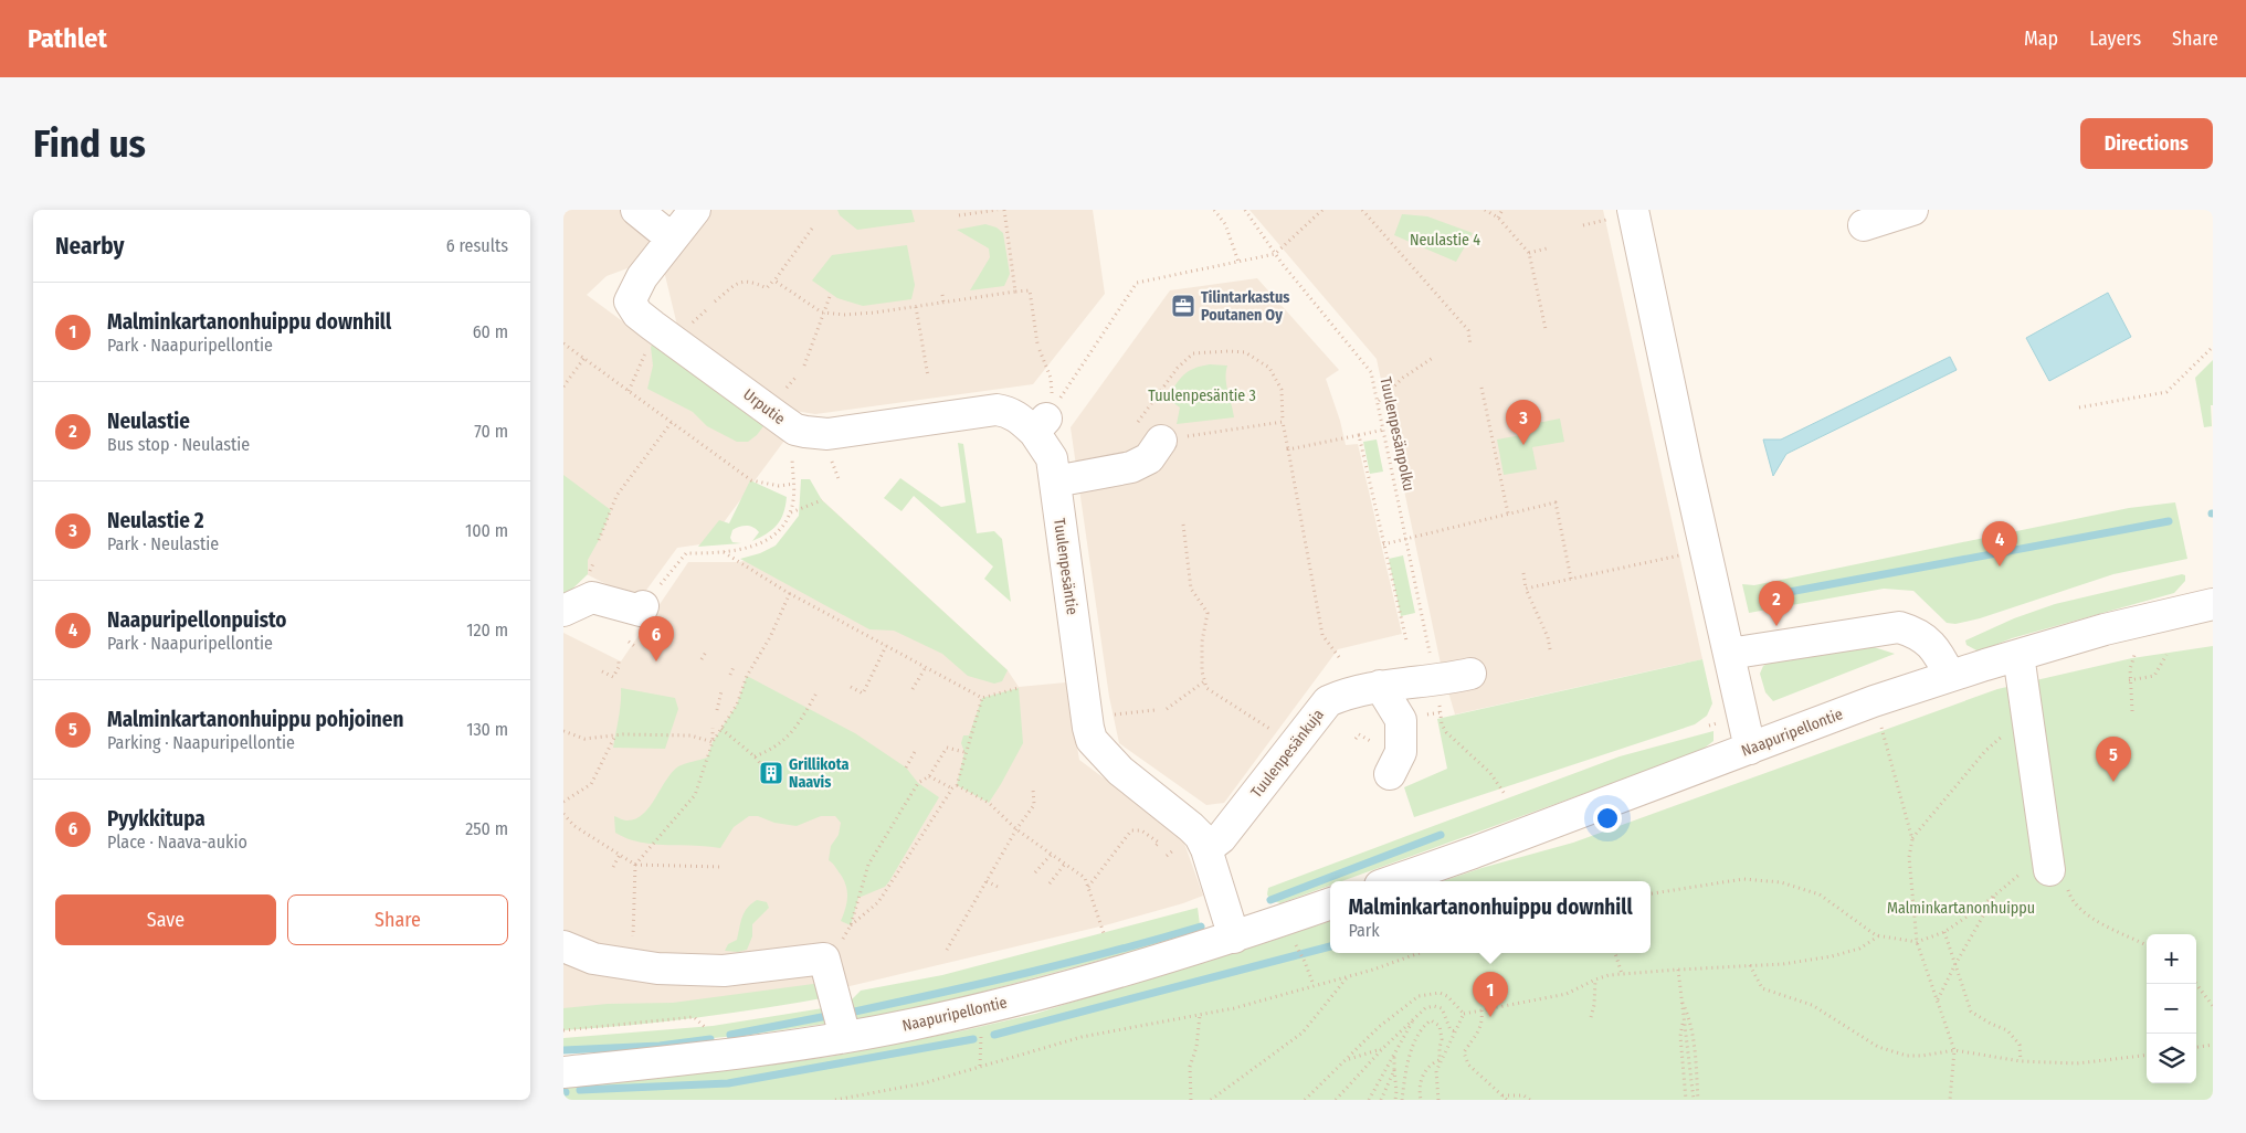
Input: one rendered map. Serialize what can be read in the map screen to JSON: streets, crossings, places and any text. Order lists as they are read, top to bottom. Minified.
{"streets":{"street":["Urputie","Tuulenpesäntie","Naapuripellontie","Tuulenpesänkuja"],"path":["Tuulenpesänpolku"]},"crossings":[["Urputie","Tuulenpesäntie"],["Tuulenpesäntie","Naapuripellontie"],["Tuulenpesäntie","Tuulenpesänkuja"]],"parks":["Neulastie 4","Tuulenpesäntie 3","Malminkartanonhuippu"],"places":{"office":["Tilintarkastus Poutanen Oy"],"building":["Grillikota Naavis"]},"page":{"header":"Pathlet","nav":["Map","Layers","Share"],"buttons":["Directions",["Save","Share"]],"title":"Find us","heading":["Nearby","6 results"],"list":[{"mark":"1","name":"Malminkartanonhuippu downhill","note":"Park · Naapuripellontie","value":"60 m"},{"mark":"2","name":"Neulastie","note":"Bus stop · Neulastie","value":"70 m"},{"mark":"3","name":"Neulastie 2","note":"Park · Neulastie","value":"100 m"},{"mark":"4","name":"Naapuripellonpuisto","note":"Park · Naapuripellontie","value":"120 m"},{"mark":"5","name":"Malminkartanonhuippu pohjoinen","note":"Parking · Naapuripellontie","value":"130 m"},{"mark":"6","name":"Pyykkitupa","note":"Place · Naava-aukio","value":"250 m"}],"pins":["3","4","2","6","5","1"],"popup":["Malminkartanonhuippu downhill","Park"],"map_buttons":["+","−"]}}
